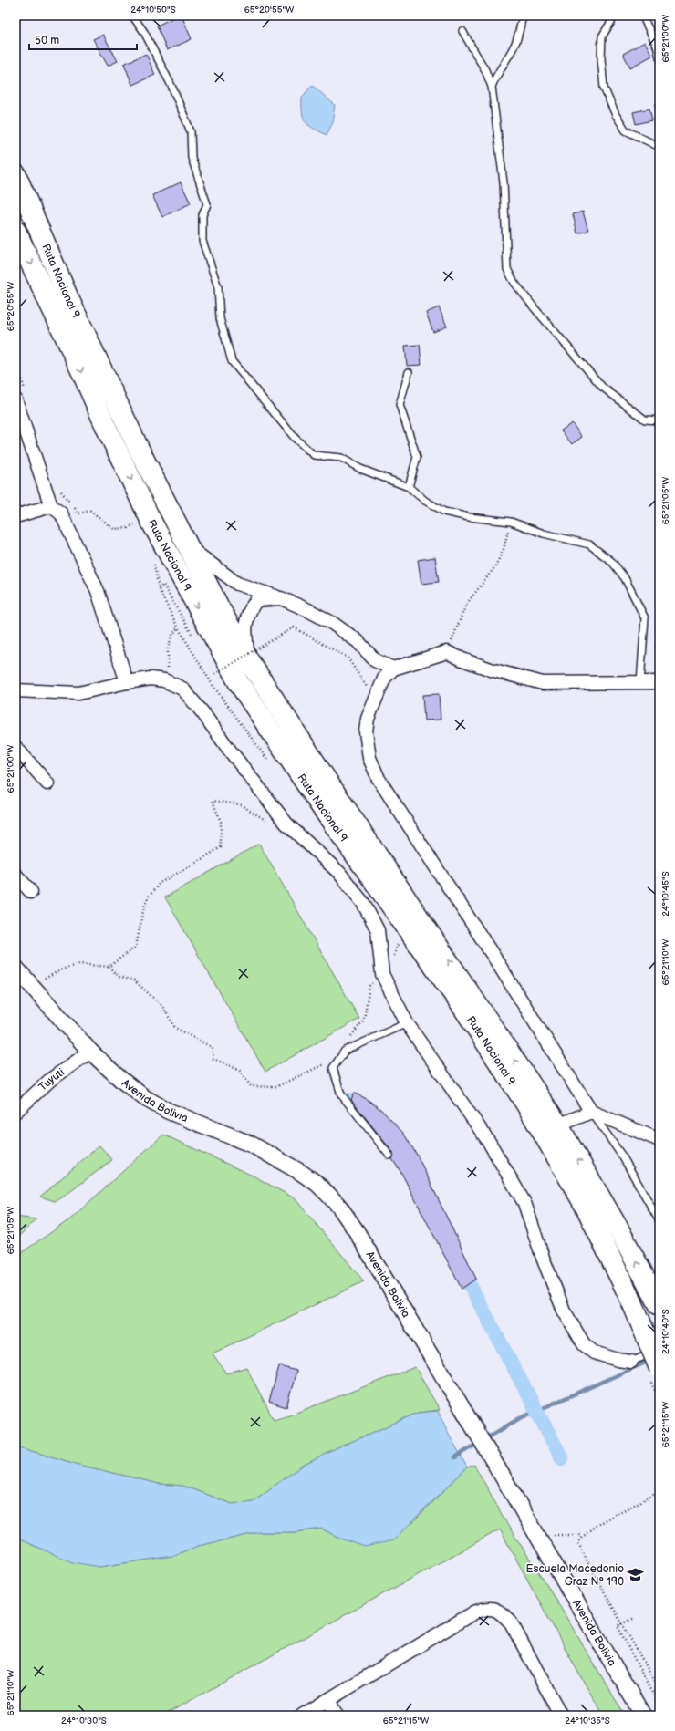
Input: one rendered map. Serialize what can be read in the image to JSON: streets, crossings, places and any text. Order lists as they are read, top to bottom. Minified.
{"streets":{"highway":["Ruta Nacional 9"],"street":["Tuyuti","Avenida Bolivia"]},"crossings":[["Tuyuti","Avenida Bolivia"]],"places":{"school or university":["Escuela Macedonio Graz N° 190"]},"scale_bar":"50 m","coordinates":["24°10'50\"S","65°20'55\"W","65°21'00\"W","65°21'05\"W","24°10'45\"S","65°21'10\"W","24°10'40\"S","65°21'15\"W","24°10'30\"S","24°10'35\"S"]}
